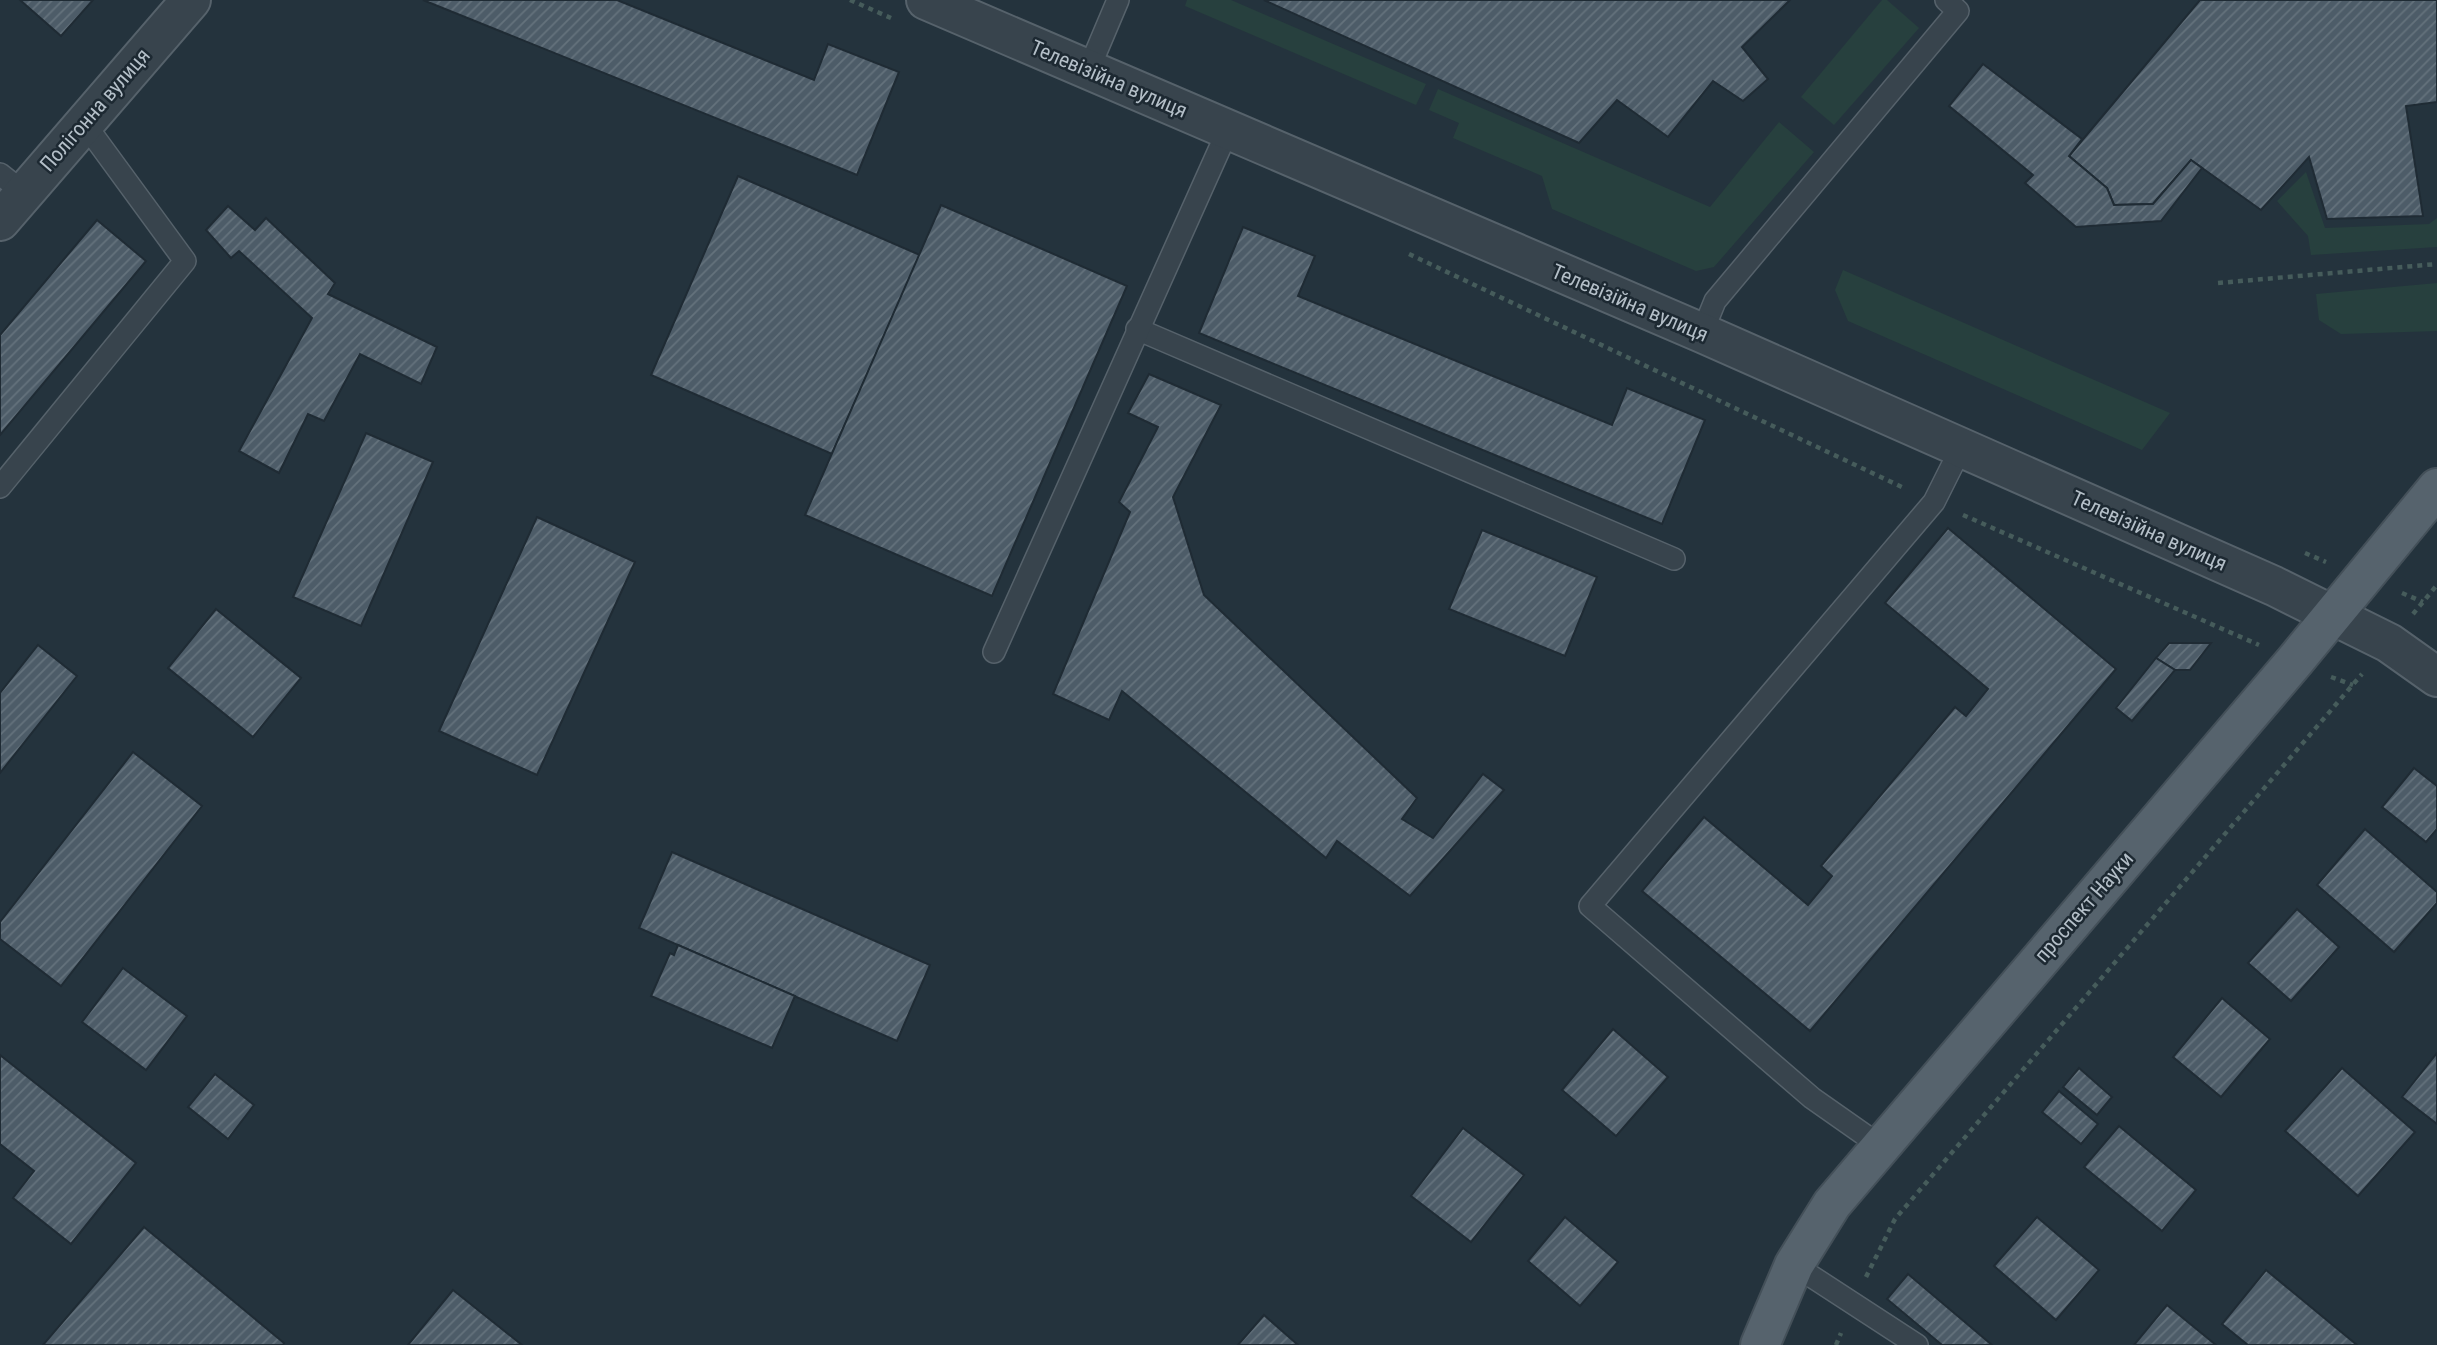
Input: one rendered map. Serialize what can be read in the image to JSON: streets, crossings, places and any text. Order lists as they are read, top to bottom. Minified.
{"streets":{"main road":["проспект Науки"],"street":["Телевізійна вулиця","Полігонна вулиця"]},"crossings":[["Телевізійна вулиця","проспект Науки"]]}
